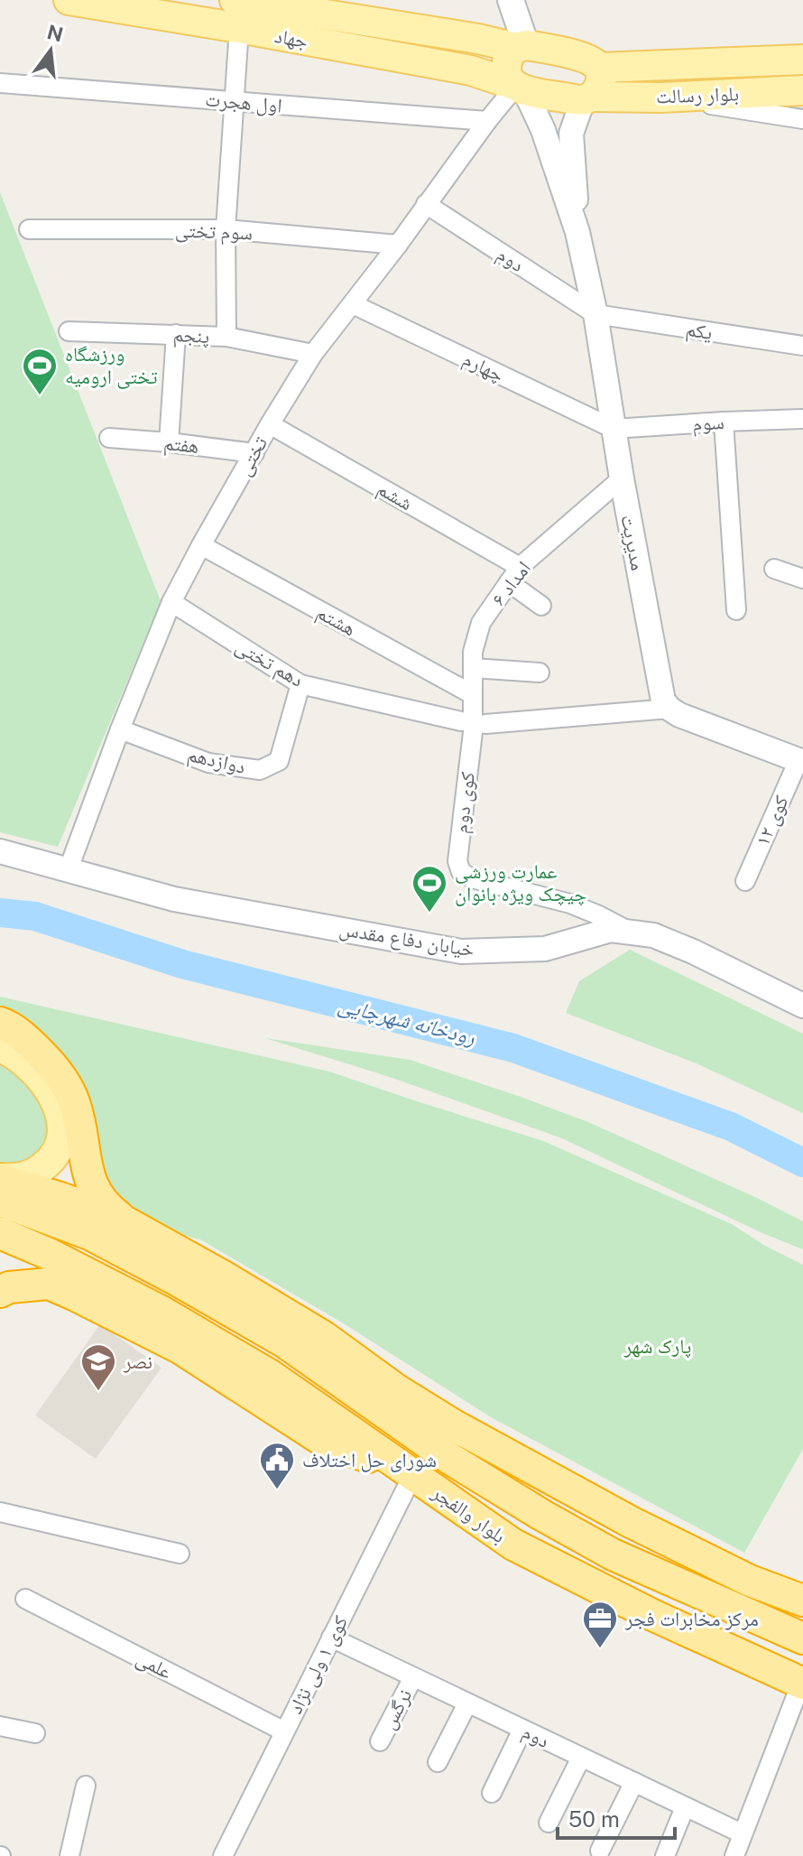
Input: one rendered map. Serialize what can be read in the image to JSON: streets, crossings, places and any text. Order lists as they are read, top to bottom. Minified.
{"streets":{"highway":["بلوار والفجر"],"main road":["جهاد","بلوار رسالت"],"street":["اول هجرت","سوم تختی","دوم","یکم","پنجم","چهارم","سوم","هفتم","تختی","ششم","مدیریت","امداد ۶","هشتم","دهم تختی","دوازدهم","کوی دوم","کوی ۱۲","خیابان دفاع مقدس","علمی","کوی ۱ ولی نژاد","نرگس"]},"crossings":[["جهاد","بلوار رسالت"],["جهاد","تختی"],["جهاد","مدیریت"],["بلوار رسالت","تختی"],["بلوار رسالت","مدیریت"],["اول هجرت","تختی"],["سوم تختی","تختی"],["دوم","یکم"],["دوم","تختی"],["دوم","مدیریت"],["دوم","کوی ۱ ولی نژاد"],["دوم","نرگس"],["یکم","مدیریت"],["پنجم","تختی"],["چهارم","سوم"],["چهارم","تختی"],["چهارم","مدیریت"],["سوم","مدیریت"],["هفتم","تختی"],["تختی","ششم"],["تختی","مدیریت"],["تختی","هشتم"],["تختی","دهم تختی"],["تختی","دوازدهم"],["تختی","خیابان دفاع مقدس"],["ششم","امداد ۶"],["مدیریت","امداد ۶"],["مدیریت","دهم تختی"],["امداد ۶","هشتم"],["امداد ۶","دهم تختی"],["امداد ۶","کوی دوم"],["دهم تختی","دوازدهم"],["دهم تختی","کوی دوم"],["کوی دوم","خیابان دفاع مقدس"],["بلوار والفجر","کوی ۱ ولی نژاد"],["علمی","کوی ۱ ولی نژاد"]],"water":["رودخانه شهرچایی"],"parks":["پارک شهر"],"places":{"sports":["ورزشگاه تختی ارومیه","عمارت ورزشی چیچک ویژه بانوان"],"school or university":["نصر"],"public building":["شورای حل اختلاف"],"office":["مرکز مخابرات فجر"]},"scale_bar":"50 m","north":"top"}
